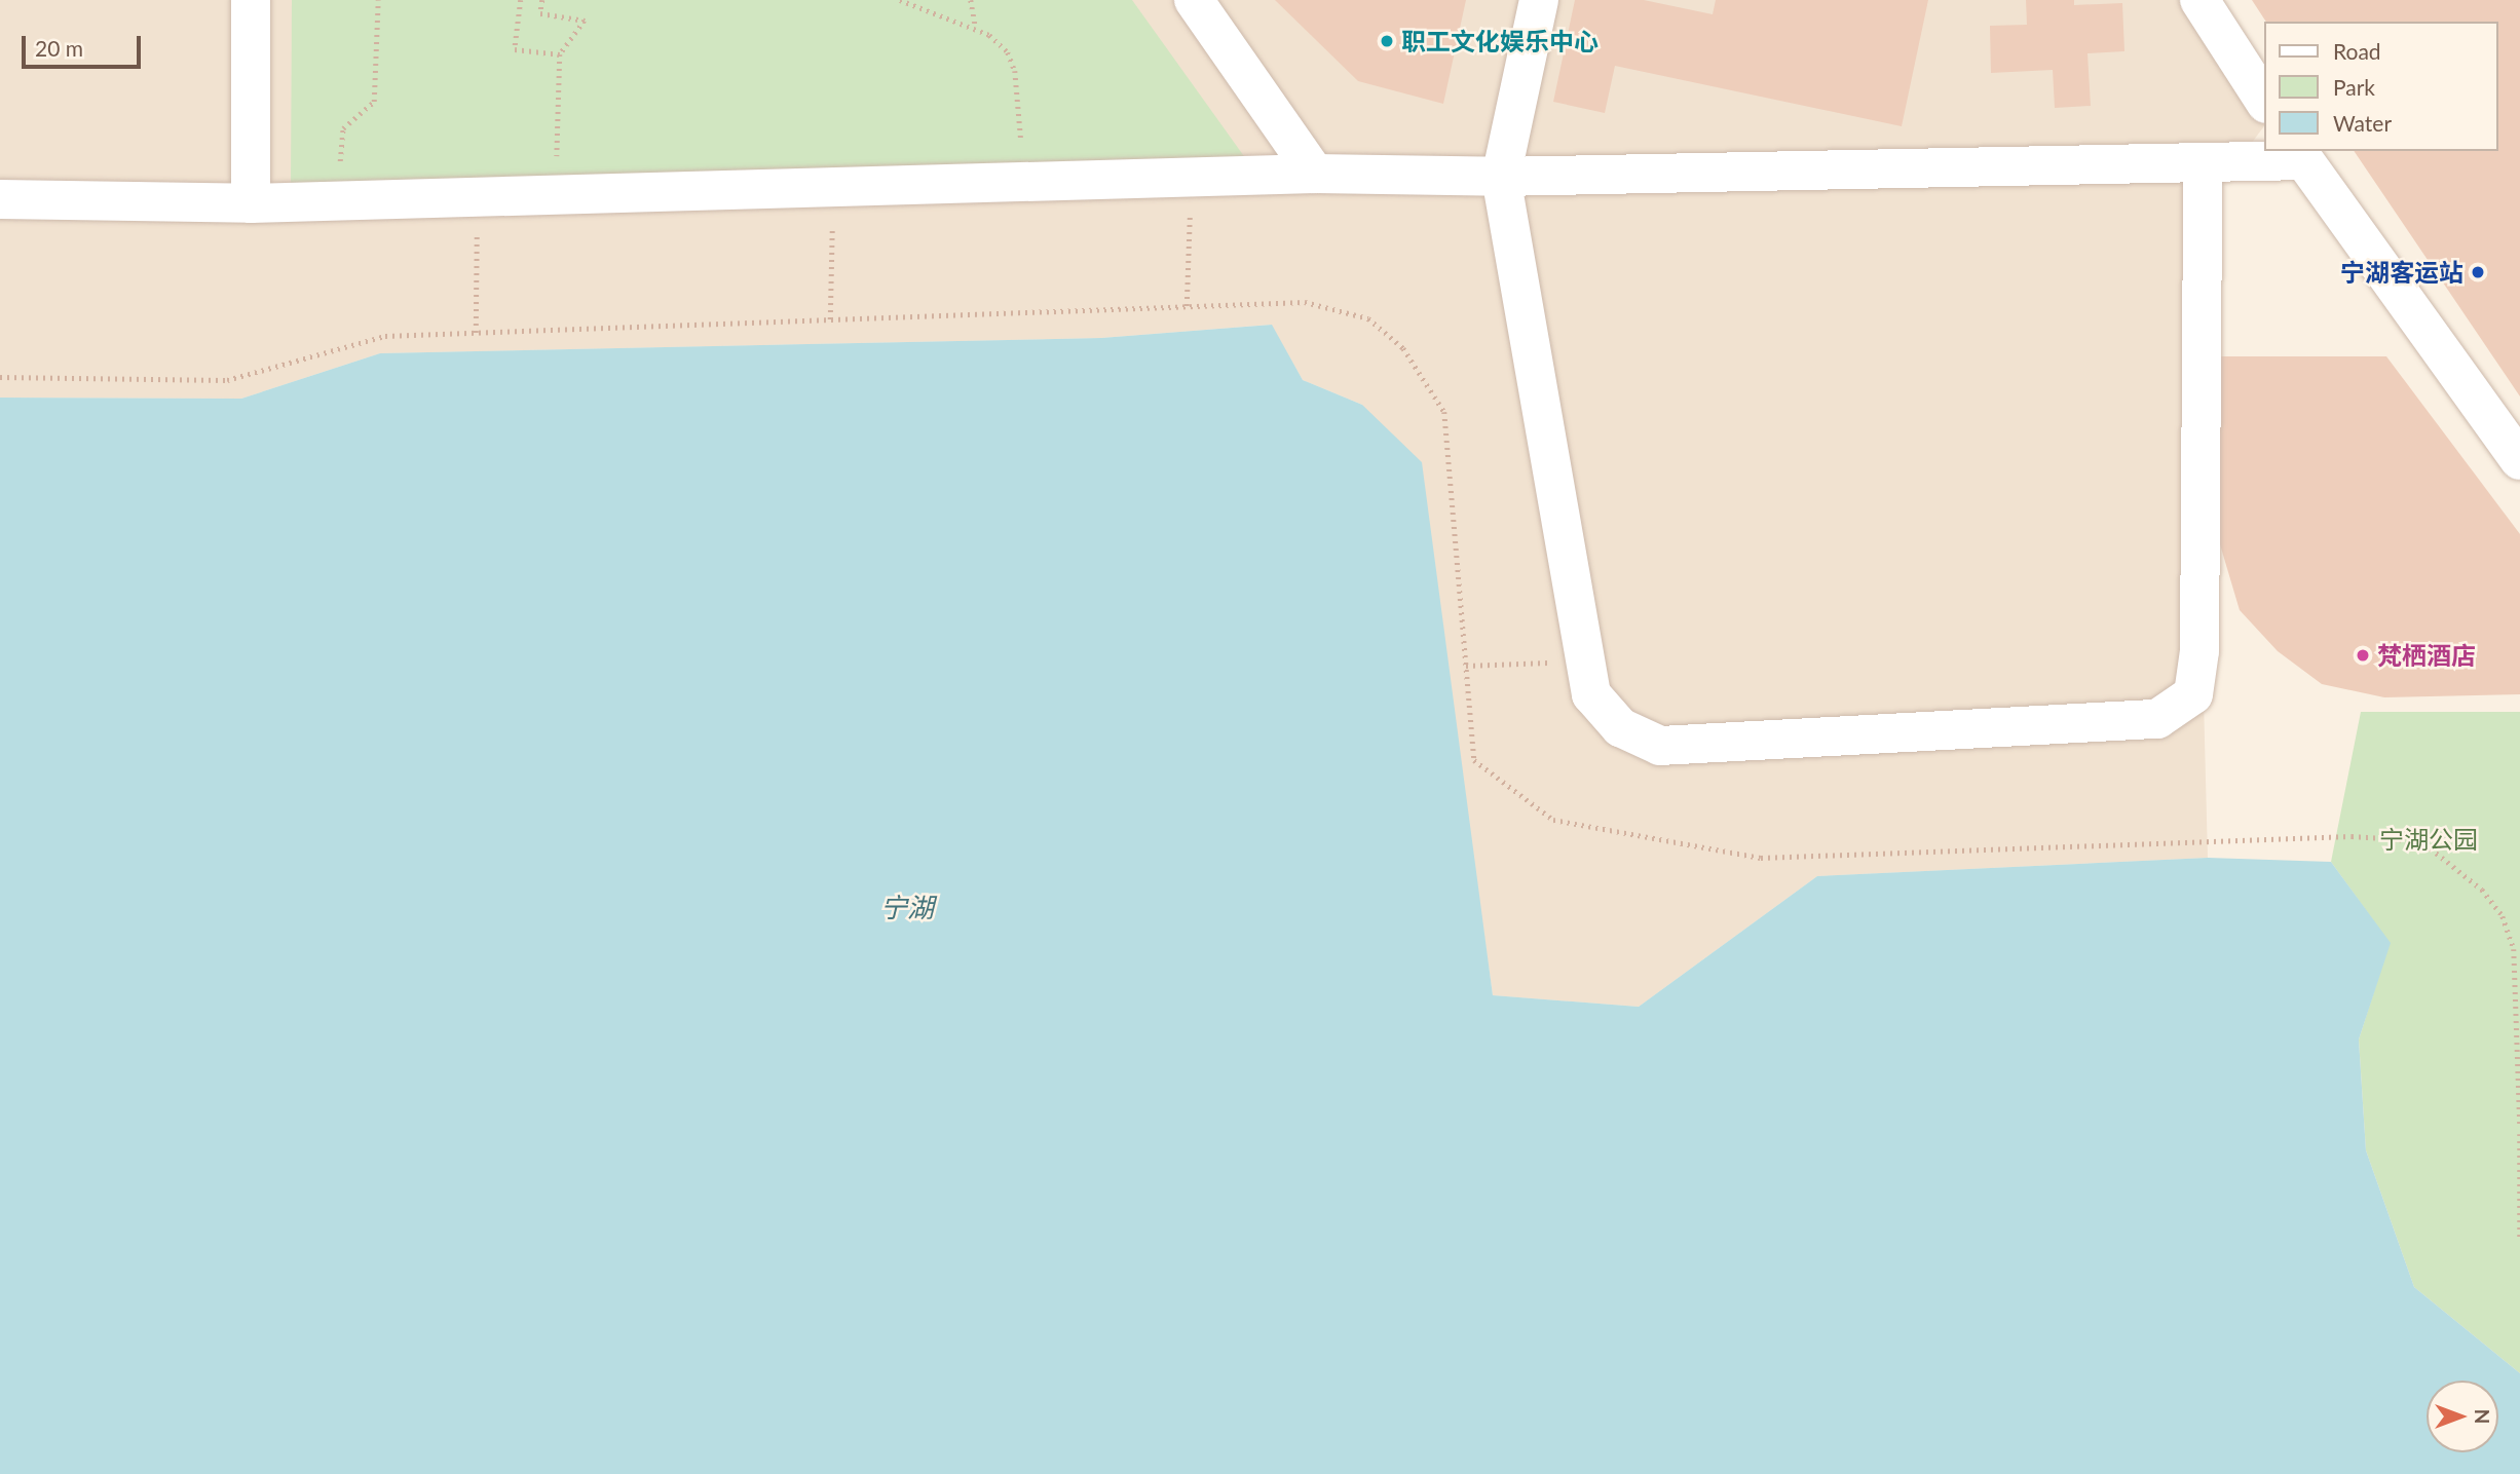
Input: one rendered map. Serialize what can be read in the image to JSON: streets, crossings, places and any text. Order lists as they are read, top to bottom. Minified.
{"water":["宁湖"],"parks":["宁湖公园"],"places":["职工文化娱乐中心","宁湖客运站","梵栖酒店"],"legend":["Road","Park","Water"],"scale_bar":"20 m","north":"right"}
